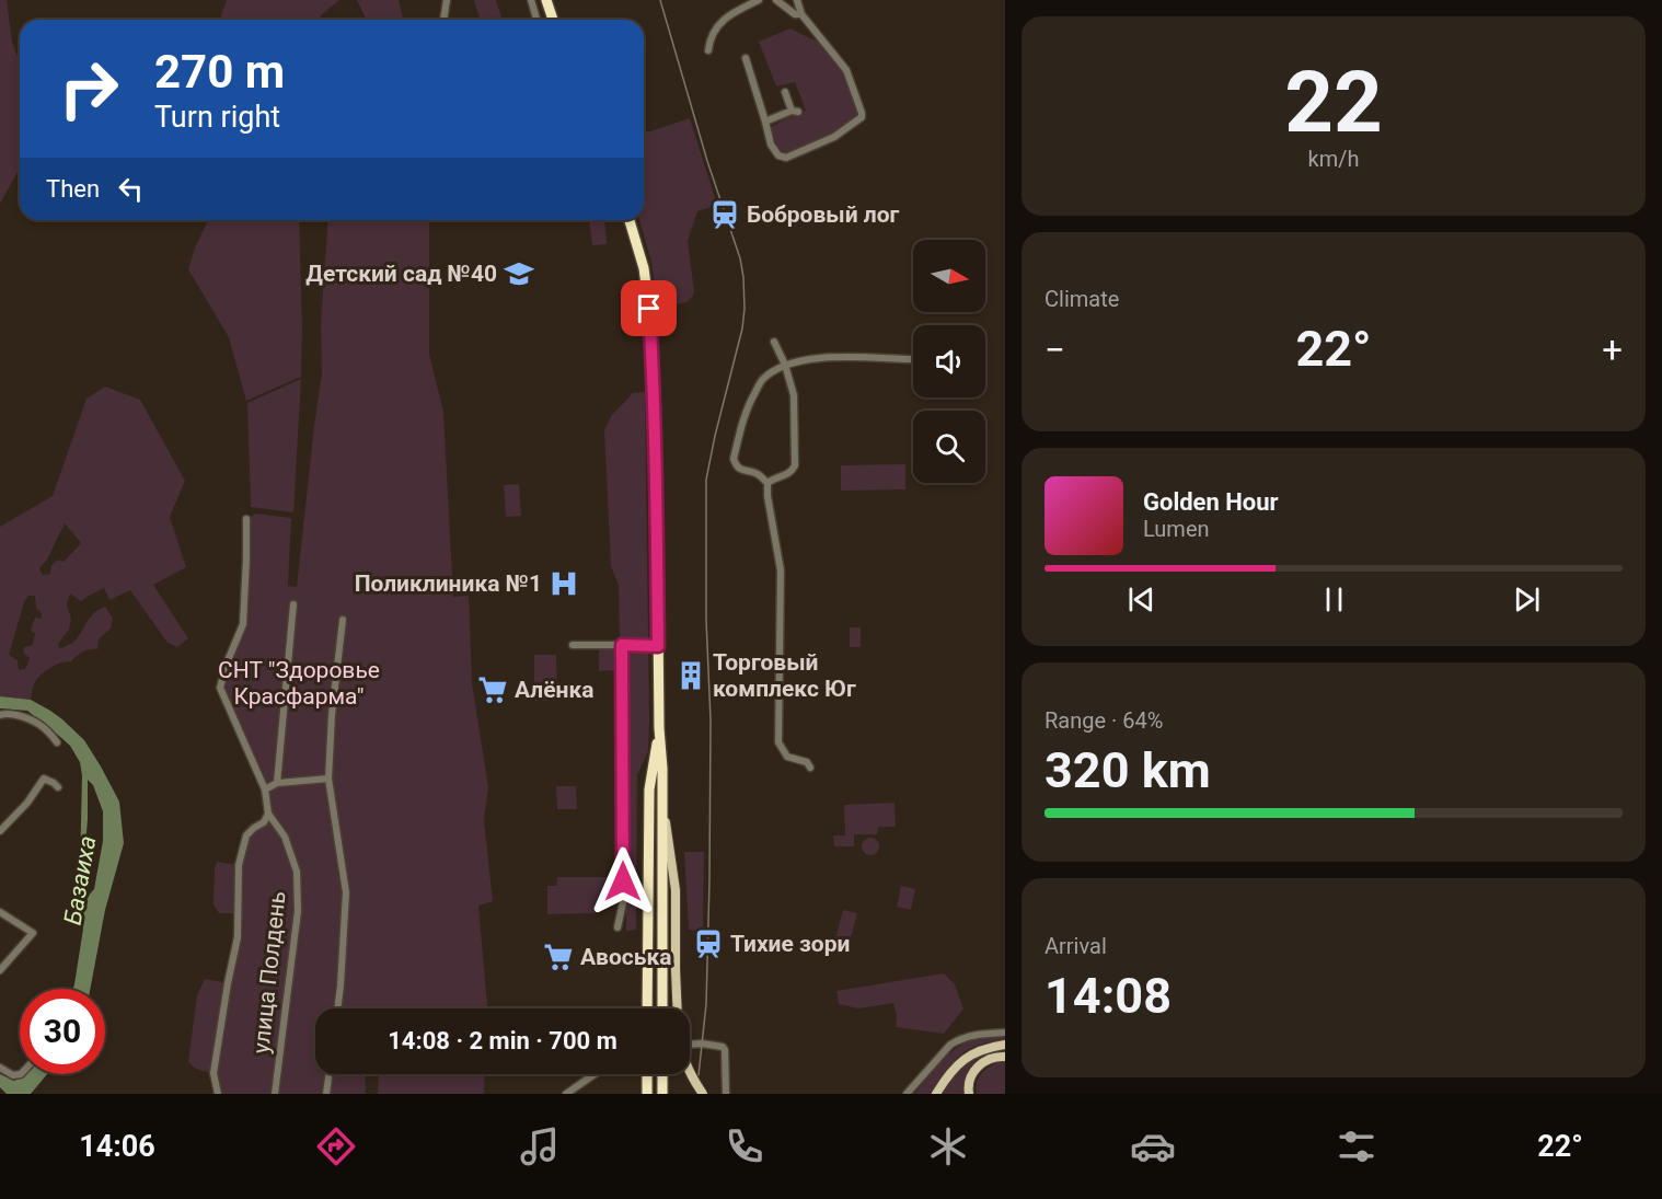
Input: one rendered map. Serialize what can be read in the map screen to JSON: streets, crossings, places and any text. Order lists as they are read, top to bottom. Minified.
{"streets":{"street":["улица Полдень"]},"water":["Базаиха"],"parks":["СНТ \"Здоровье Красфарма\""],"places":{"station":["Бобровый лог","Тихие зори"],"school or university":["Детский сад №40"],"hospital":["Поликлиника №1"],"building":["Торговый комплекс Юг"],"supermarket":["Алёнка","Авоська"]},"north":"right","page":{"tile":[["22","km/h"],"Climate",["Range · 64%","320 km"],["Arrival","14:08"]],"turn":["270 m","Turn right"],"then":"Then","heat":["−","22°","+"],"song":["Golden Hour","Lumen"],"limit":"30","trip":"14:08 · 2 min · 700 m","tabs":["14:06","22°"]}}
